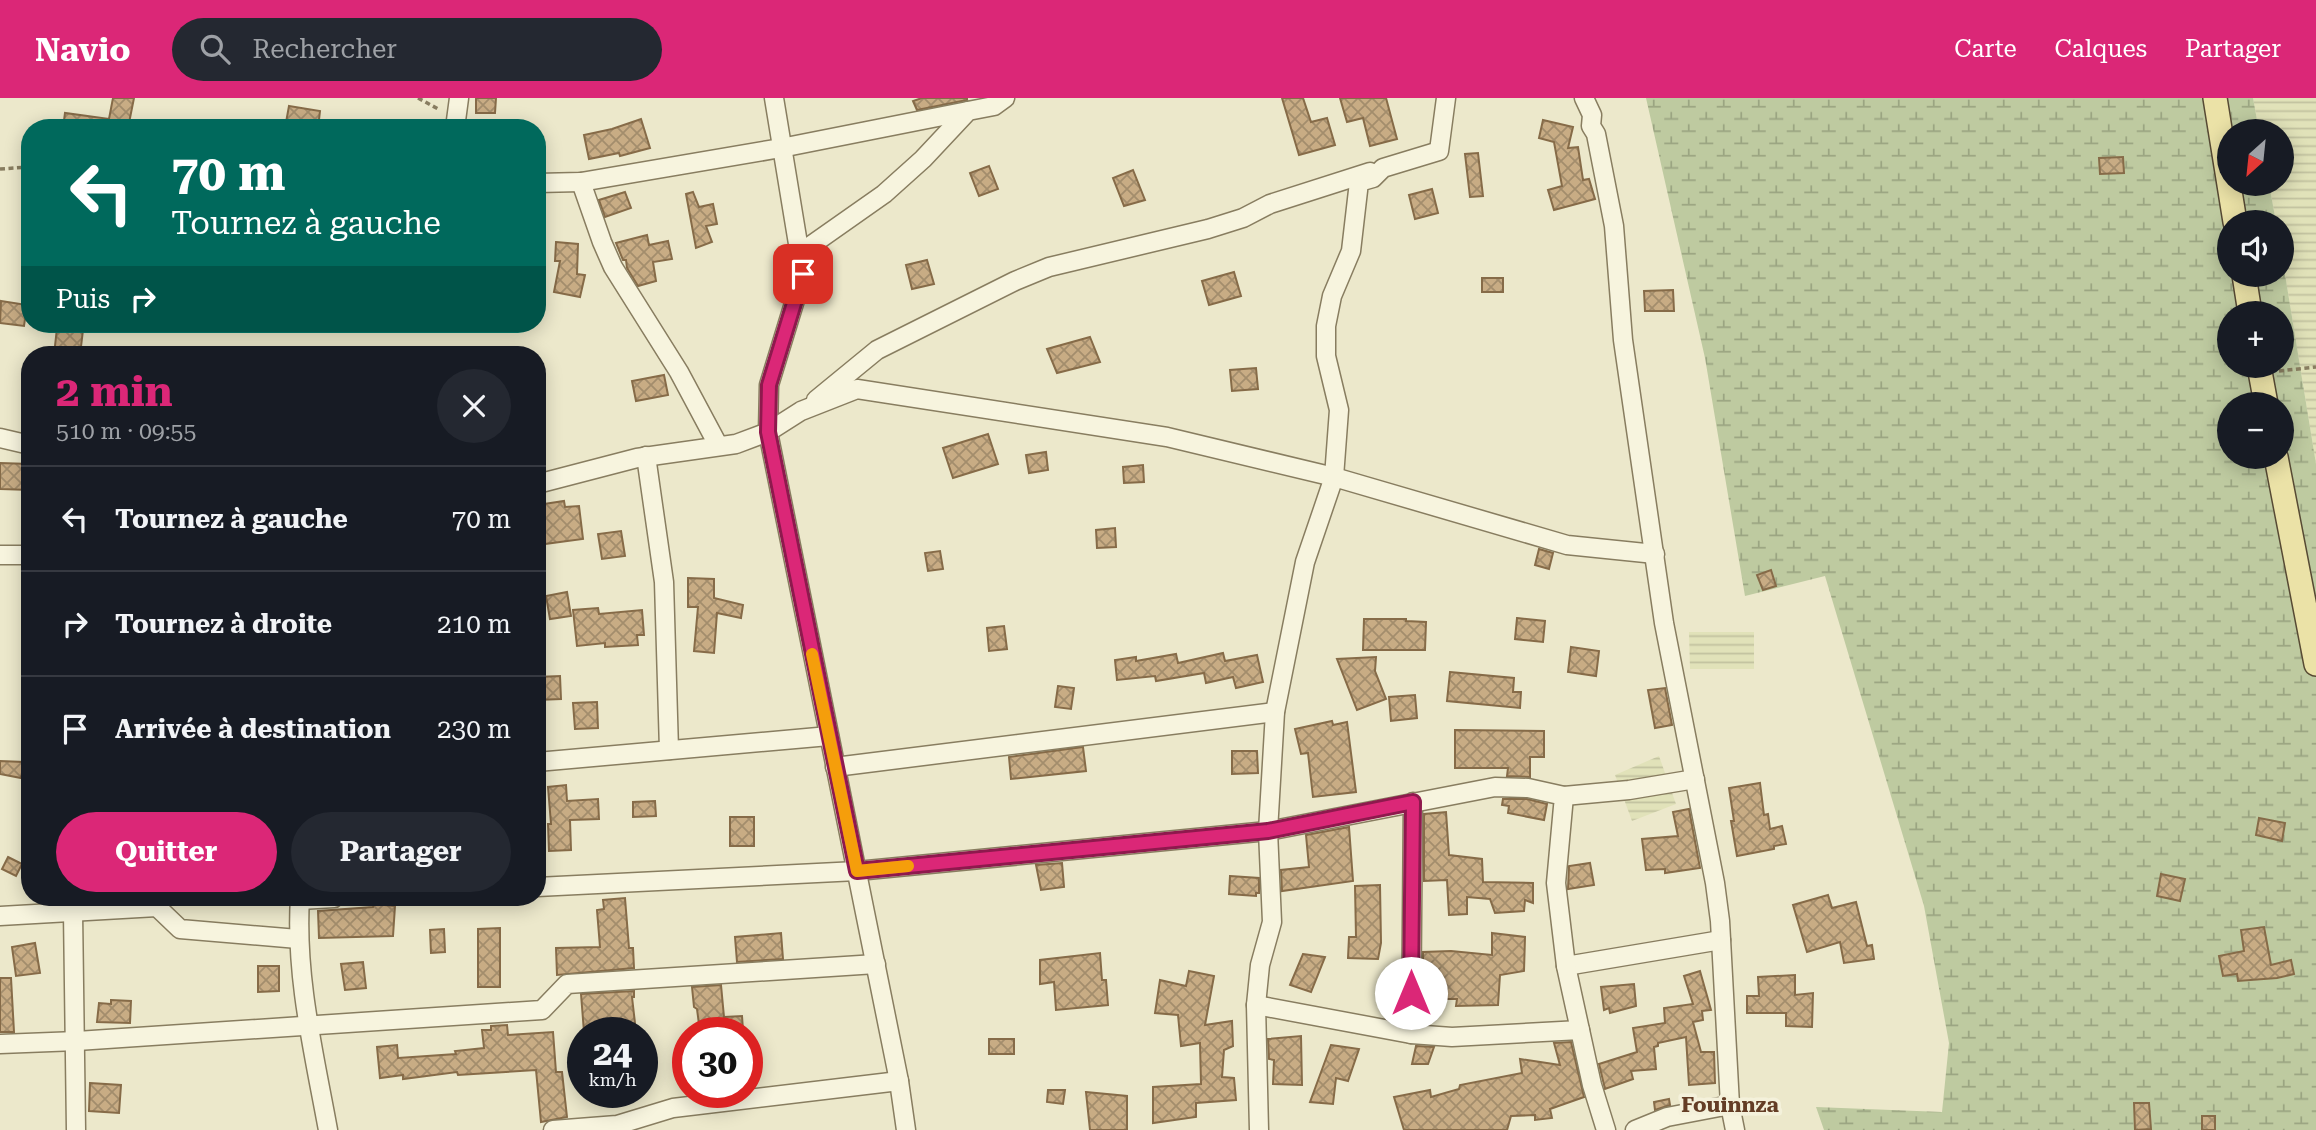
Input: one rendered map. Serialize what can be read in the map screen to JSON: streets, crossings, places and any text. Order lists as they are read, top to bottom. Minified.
{"districts":["Fouinnza"],"north":"bottom left","page":{"header":"Navio","search":"Rechercher","nav":["Carte","Calques","Partager"],"map_buttons":["+","−"],"turn":["70 m","Tournez à gauche"],"then":"Puis","heading":["2 min","510 m · 09:55"],"list":[{"name":"Tournez à gauche","value":"70 m"},{"name":"Tournez à droite","value":"210 m"},{"name":"Arrivée à destination","value":"230 m"}],"buttons":["Quitter","Partager"],"speed":"24 km/h","limit":"30"}}
